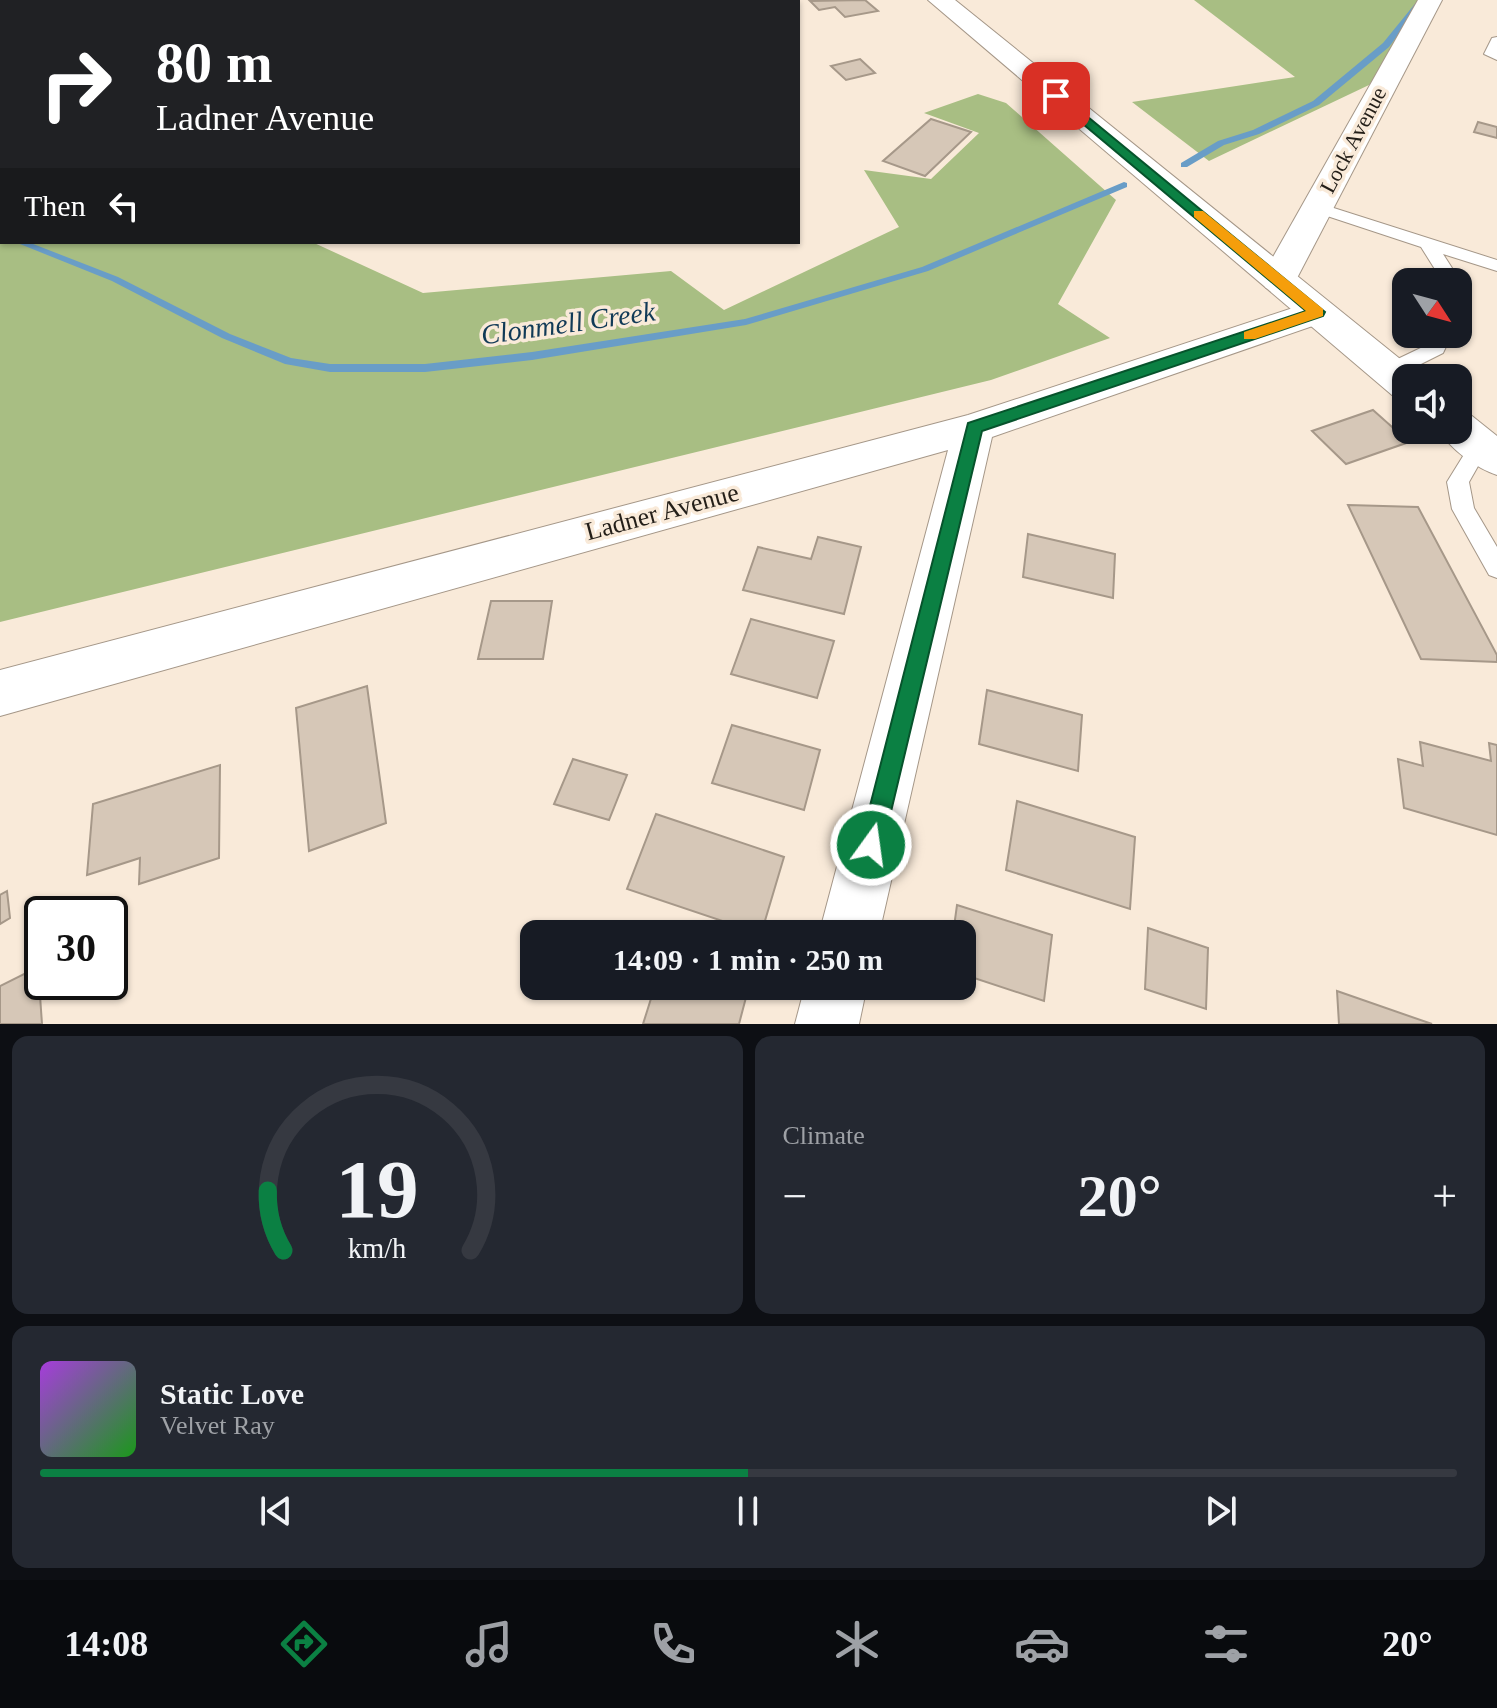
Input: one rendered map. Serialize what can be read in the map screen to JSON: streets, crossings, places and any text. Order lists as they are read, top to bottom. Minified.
{"streets":{"street":["Lock Avenue","Ladner Avenue"]},"water":["Clonmell Creek"],"north":"bottom right","page":{"turn":["80 m","Ladner Avenue"],"then":"Then","limit":"30","trip":"14:09 · 1 min · 250 m","tile":"Climate","heat":["−","20°","+"],"song":["Static Love","Velvet Ray"],"tabs":["14:08","20°"],"gauge":["19","km/h"]}}
